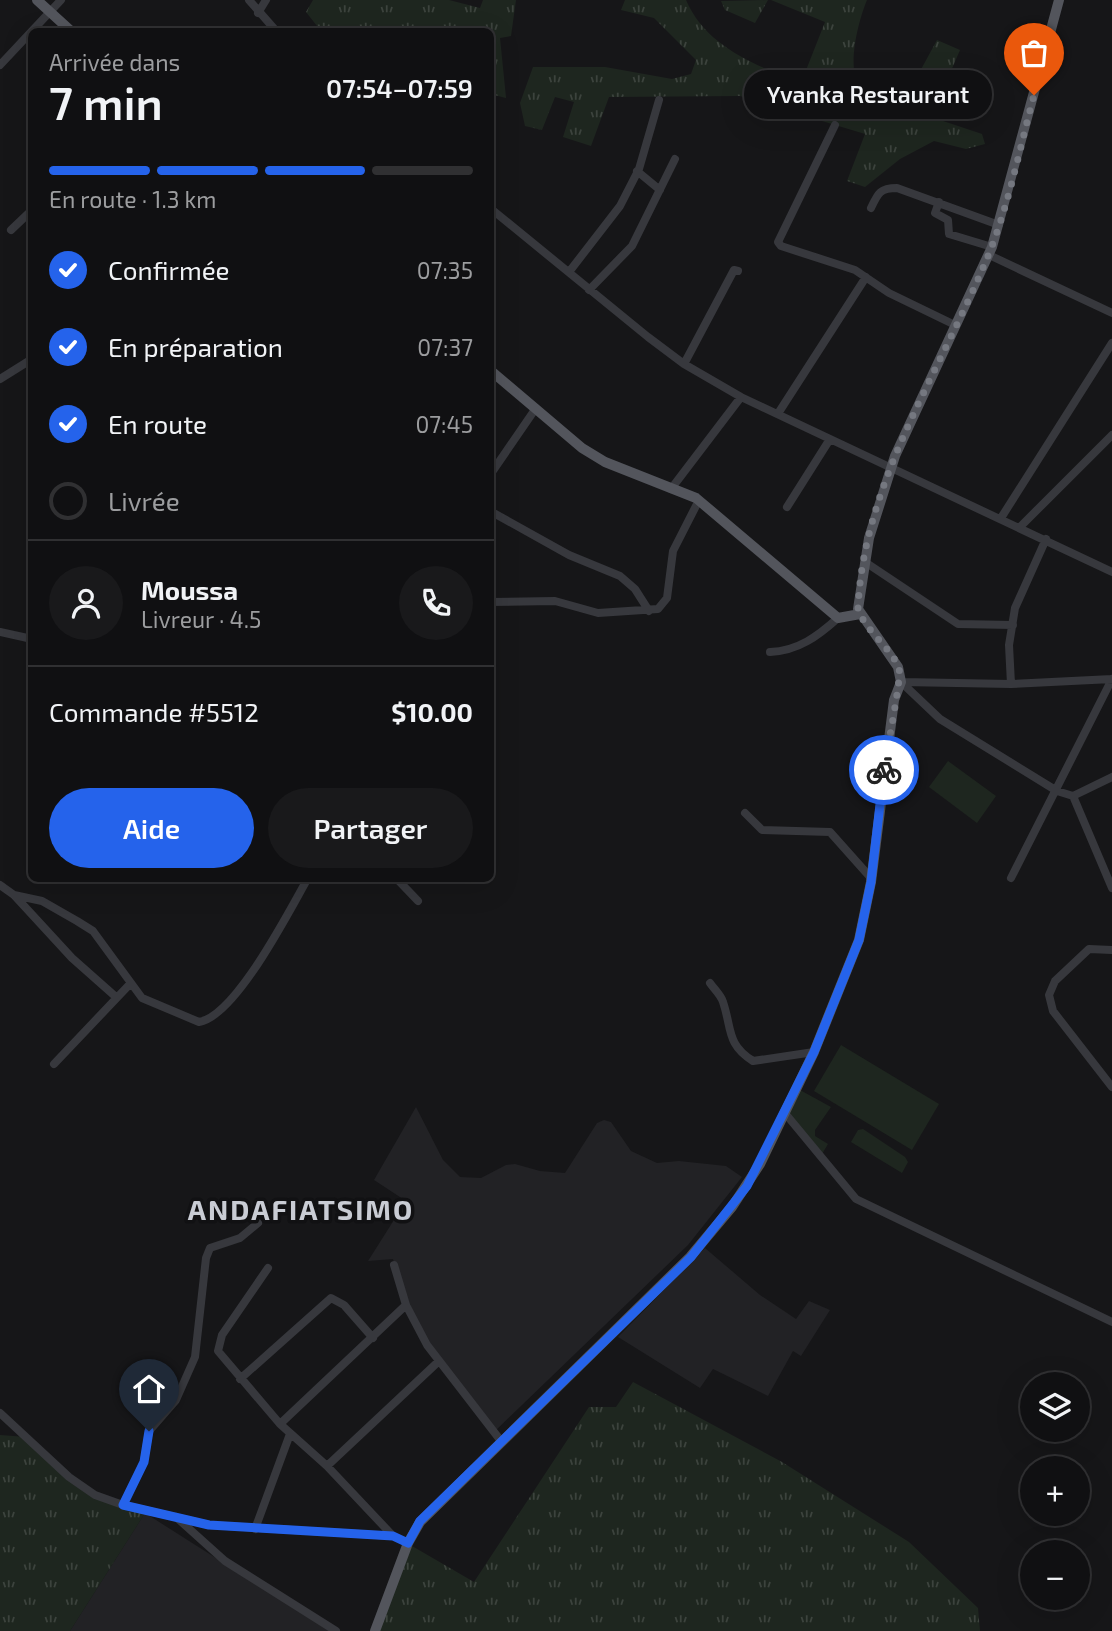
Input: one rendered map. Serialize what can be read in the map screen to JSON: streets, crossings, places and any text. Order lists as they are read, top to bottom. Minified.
{"districts":["ANDAFIATSIMO"],"places":["Yvanka Restaurant"],"page":{"heading":["7 min","Arrivée dans","07:54–07:59"],"panel":["Moussa","Livreur · 4.5","Commande #5512","$10.00"],"bubble":"Yvanka Restaurant","bar":"En route · 1.3 km","list":[["Confirmée","07:35"],["En préparation","07:37"],["En route","07:45"],"Livrée"],"buttons":["Aide","Partager"],"map_buttons":["+","−"]}}
